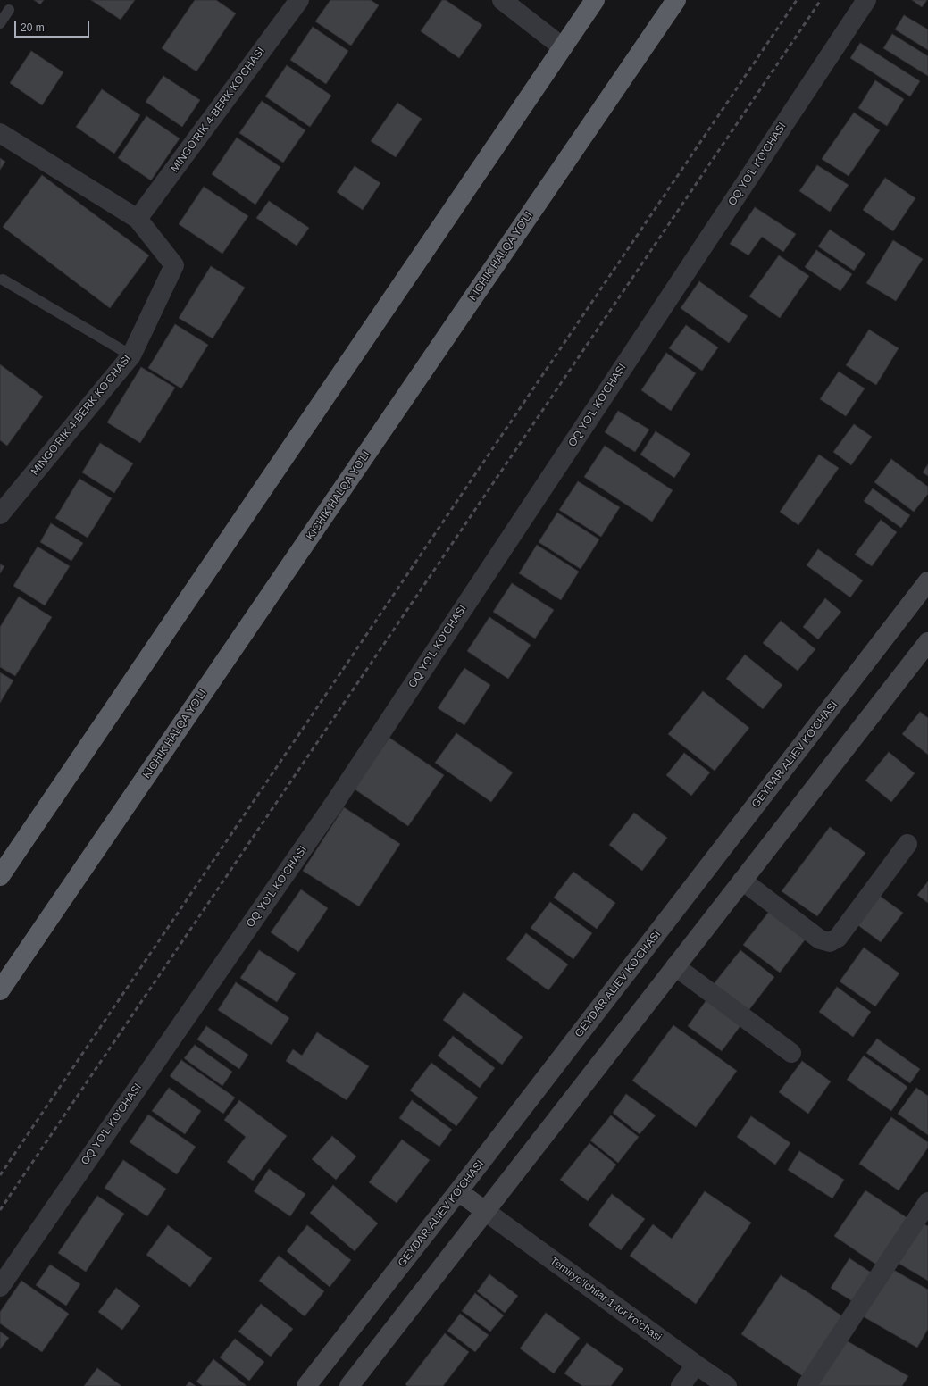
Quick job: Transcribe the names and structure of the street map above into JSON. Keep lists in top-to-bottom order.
{
  "streets": {
    "highway": ["KICHIK HALQA YO'LI"],
    "main road": ["GEYDAR ALIEV KO'CHASI"],
    "street": ["MINGO'RIK 4-BERK KO'CHASI", "OQ YO'L KO'CHASI", "Temiryo‘lchilar 1-tor koʻchasi"]
  },
  "scale_bar": "20 m"
}
